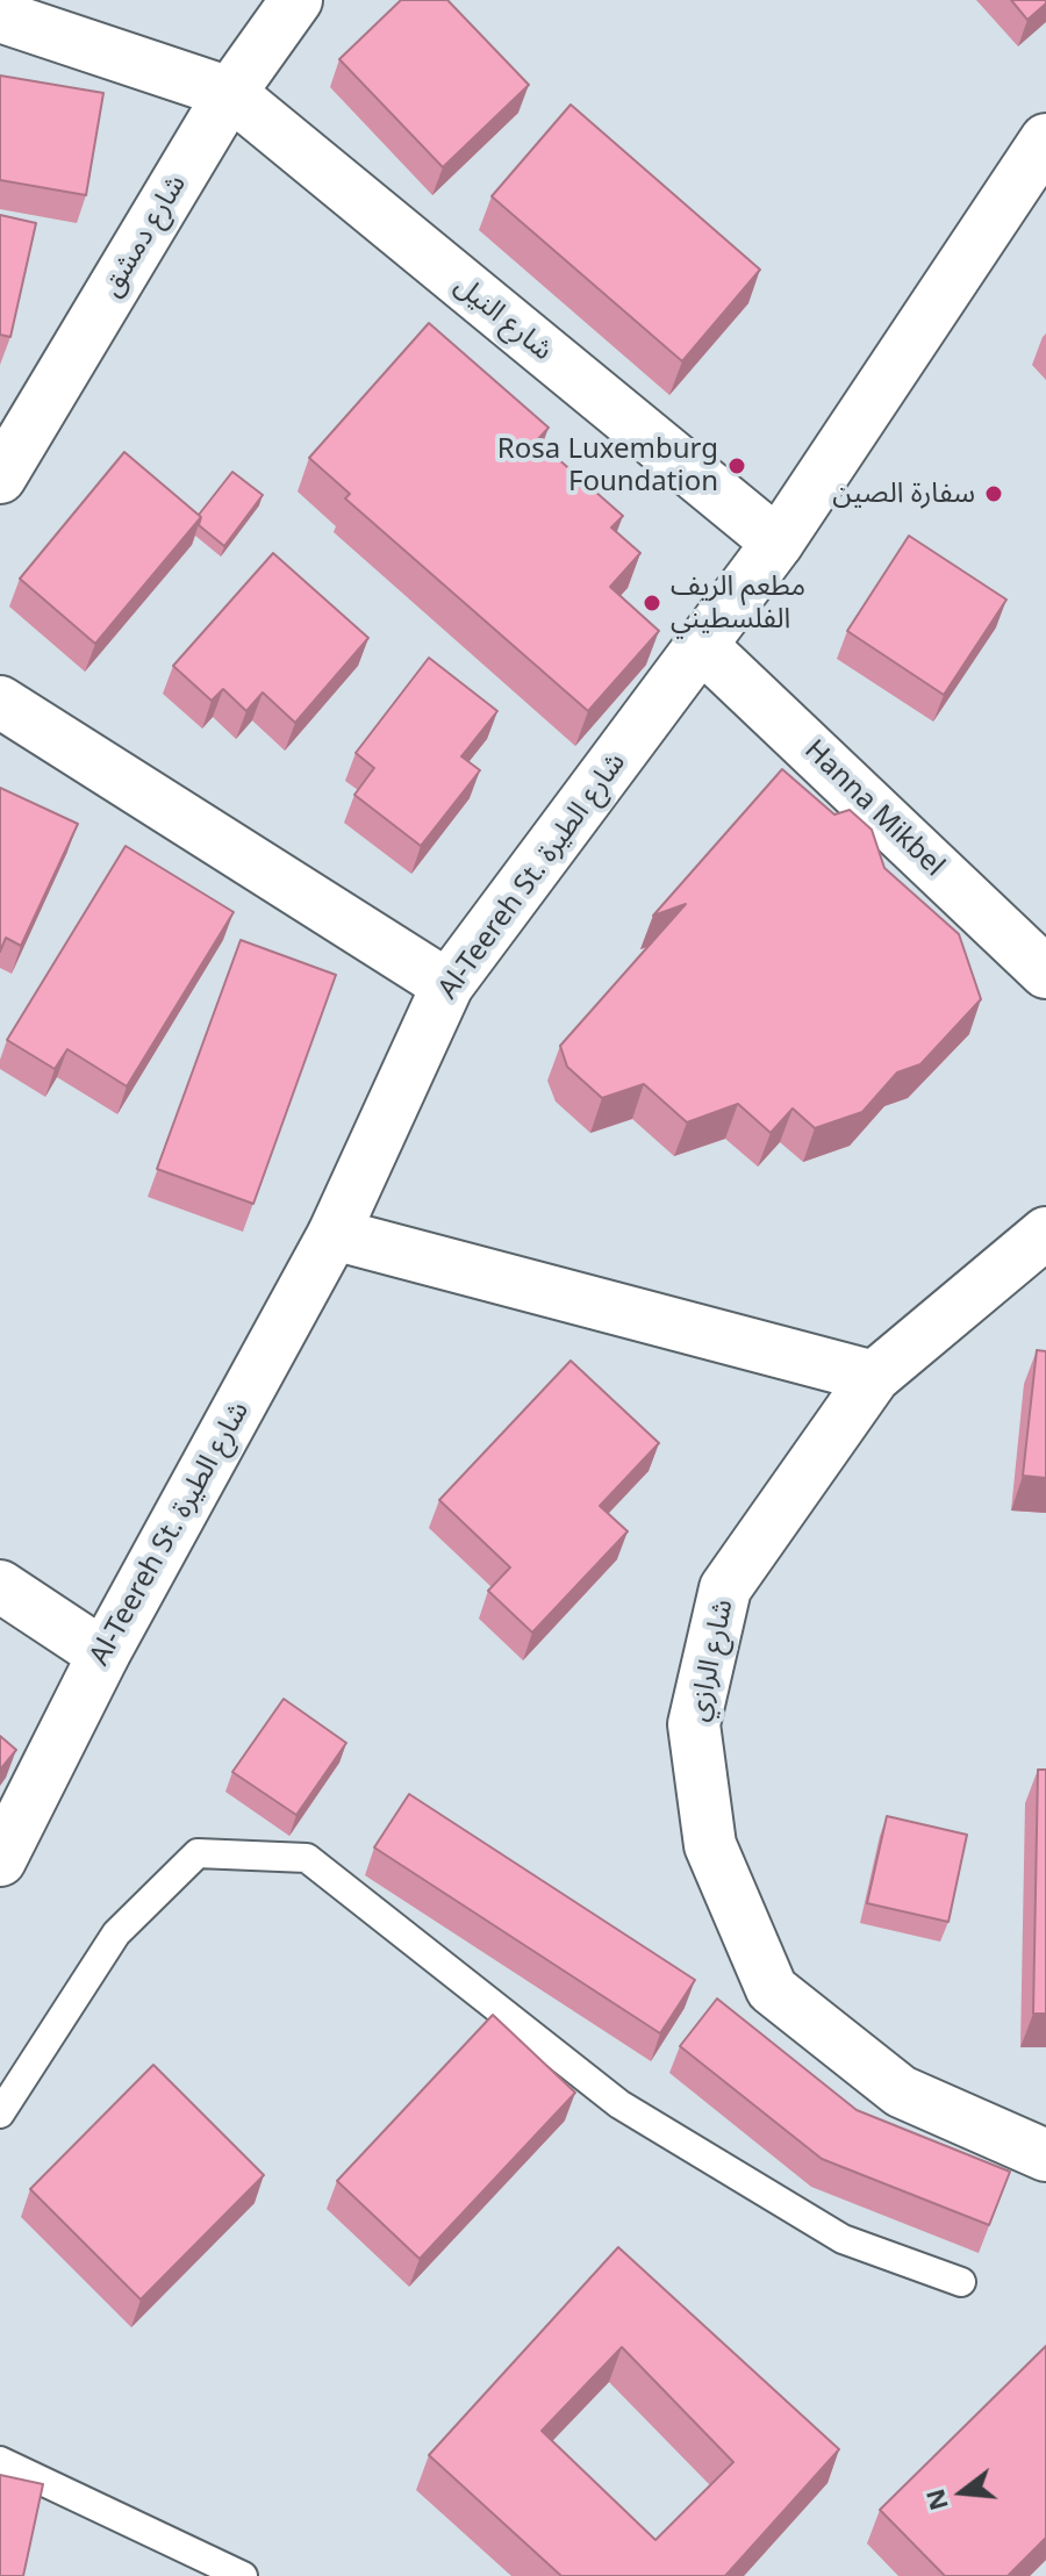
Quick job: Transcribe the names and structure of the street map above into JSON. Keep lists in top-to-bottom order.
{
  "streets": {
    "street": [
      "شارع دمشق",
      "شارع النيل",
      "Hanna Mikbel",
      "Al-Teereh St. شارع الطيرة",
      "شارع الرازي"
    ]
  },
  "crossings": [
    ["شارع دمشق", "شارع النيل"],
    ["شارع النيل", "Al-Teereh St. شارع الطيرة"],
    ["Hanna Mikbel", "Al-Teereh St. شارع الطيرة"]
  ],
  "places": ["Rosa Luxemburg Foundation", "سفارة الصين", "مطعم الريف الفلسطيني"],
  "north": "left"
}
